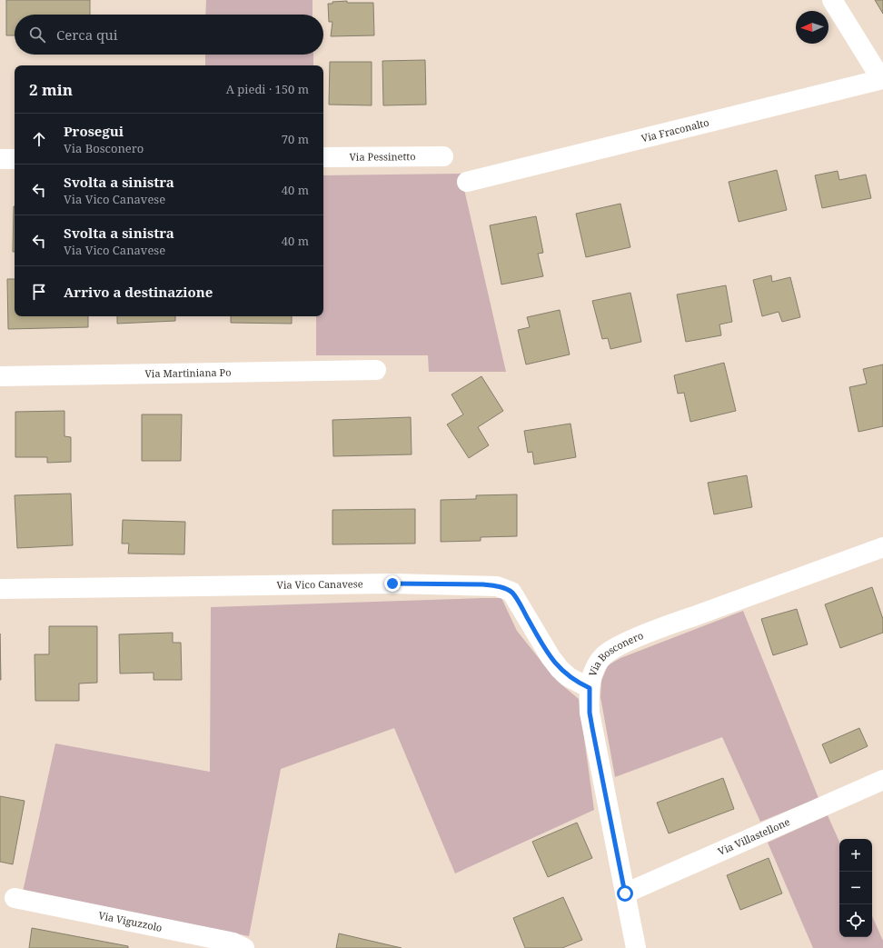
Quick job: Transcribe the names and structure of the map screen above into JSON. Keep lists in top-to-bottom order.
{
  "streets": {
    "street": [
      "Via Fraconalto",
      "Via Pessinetto",
      "Via Martiniana Po",
      "Via Vico Canavese",
      "Via Bosconero",
      "Via Villastellone",
      "Via Viguzzolo"
    ]
  },
  "crossings": [
    ["Via Vico Canavese", "Via Bosconero"],
    ["Via Bosconero", "Via Villastellone"]
  ],
  "north": "left",
  "page": {
    "search": "Cerca qui",
    "heading": ["2 min", "A piedi · 150 m"],
    "list": [
      ["Prosegui", "Via Bosconero", "70 m"],
      ["Svolta a sinistra", "Via Vico Canavese", "40 m"],
      ["Svolta a sinistra", "Via Vico Canavese", "40 m"],
      "Arrivo a destinazione"
    ],
    "map_buttons": ["+", "−"]
  }
}
